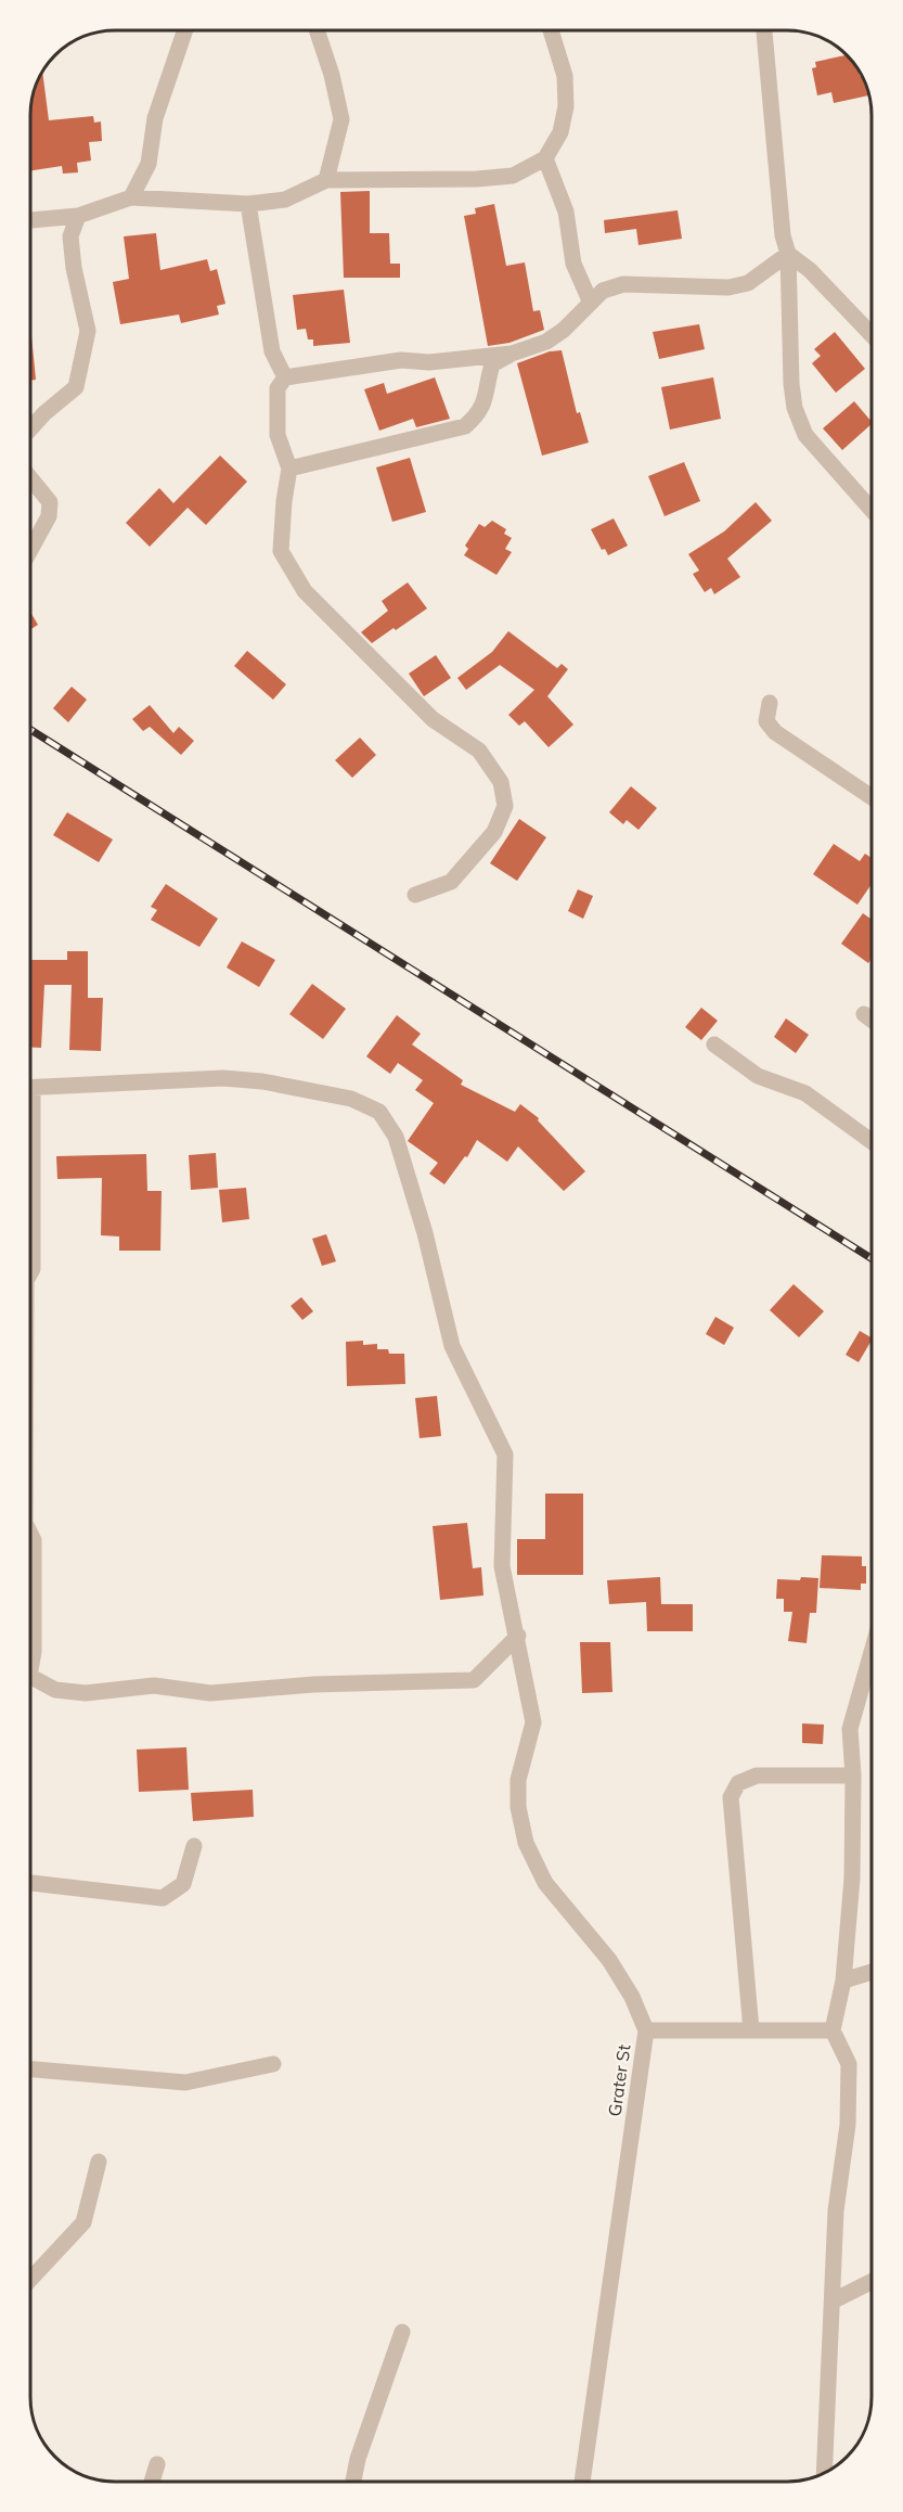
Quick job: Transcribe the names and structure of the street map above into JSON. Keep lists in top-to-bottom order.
{
  "streets": {
    "street": ["Grater St"]
  }
}
